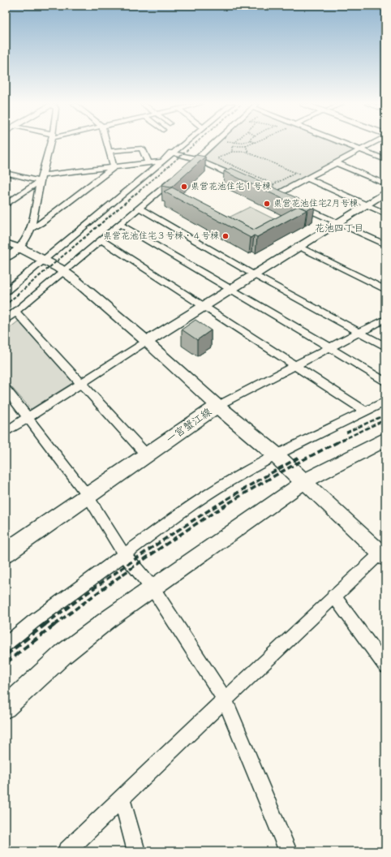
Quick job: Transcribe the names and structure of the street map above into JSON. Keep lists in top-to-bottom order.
{
  "streets": {
    "main road": ["一宮蟹江線"]
  },
  "districts": ["花池四丁目"],
  "places": ["県営花池住宅１号棟", "県営花池住宅2月号棟", "県営花池住宅３号棟・４号棟"]
}
